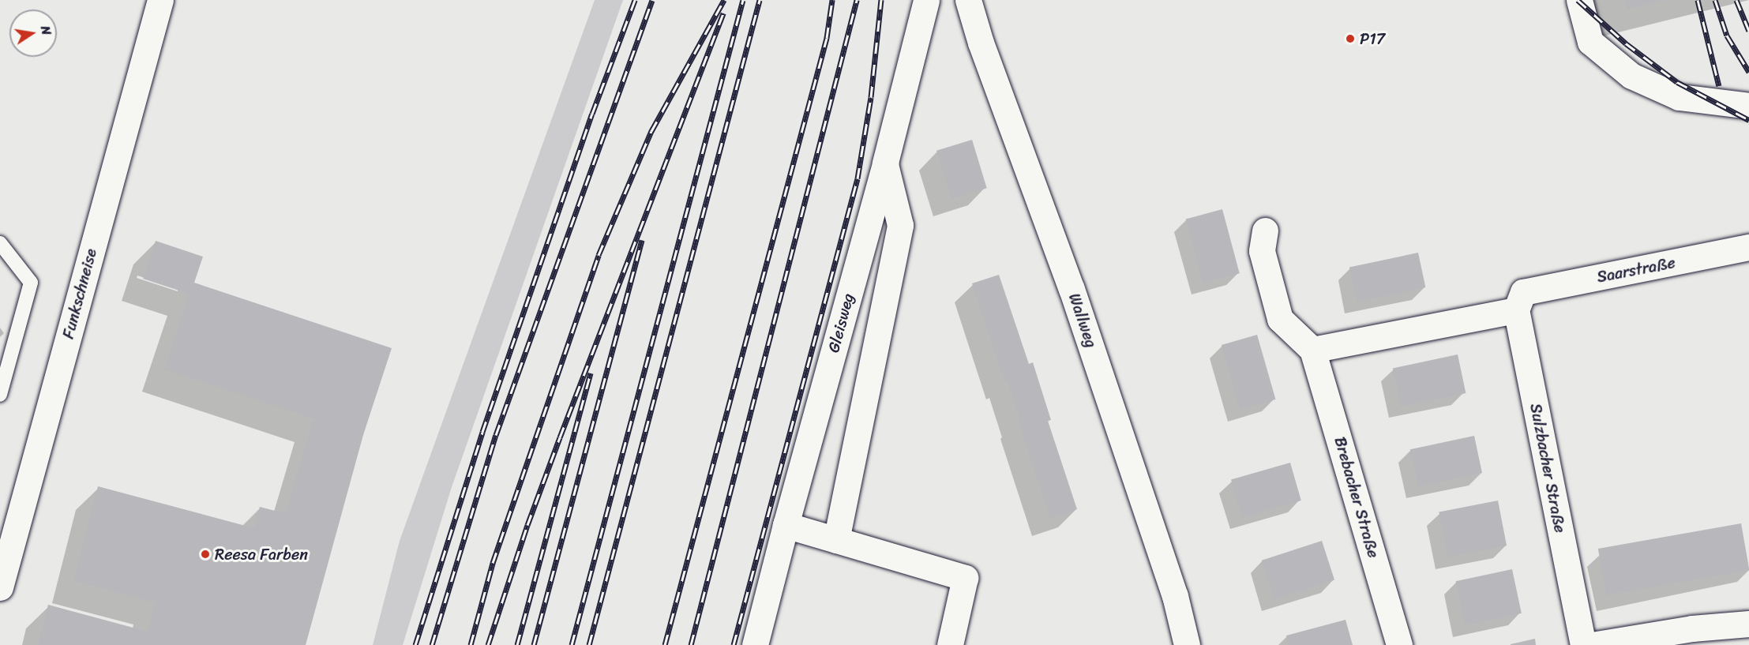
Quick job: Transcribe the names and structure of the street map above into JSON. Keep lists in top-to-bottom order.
{
  "streets": {
    "street": [
      "Saarstraße",
      "Funkschneise",
      "Wallweg",
      "Gleisweg",
      "Sulzbacher Straße",
      "Brebacher Straße"
    ]
  },
  "crossings": [
    ["Saarstraße", "Sulzbacher Straße"]
  ],
  "places": ["P17", "Reesa Farben"],
  "north": "right"
}
